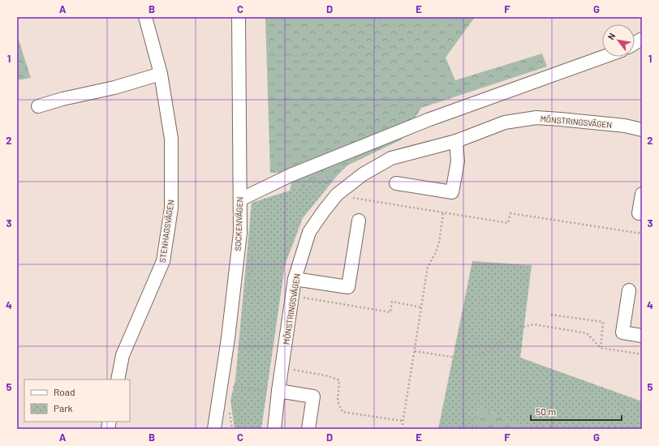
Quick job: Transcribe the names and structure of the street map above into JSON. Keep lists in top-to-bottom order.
{
  "streets": {
    "street": ["MÖNSTRINGSVÄGEN", "SOCKENVÄGEN", "STENHAGSVÄGEN"]
  },
  "legend": ["Road", "Park"],
  "scale_bar": "50 m",
  "north": "top left",
  "grid": {
    "columns": [
      "A",
      "B",
      "C",
      "D",
      "E",
      "F",
      "G"
    ],
    "rows": [
      "1",
      "2",
      "3",
      "4",
      "5"
    ]
  }
}
